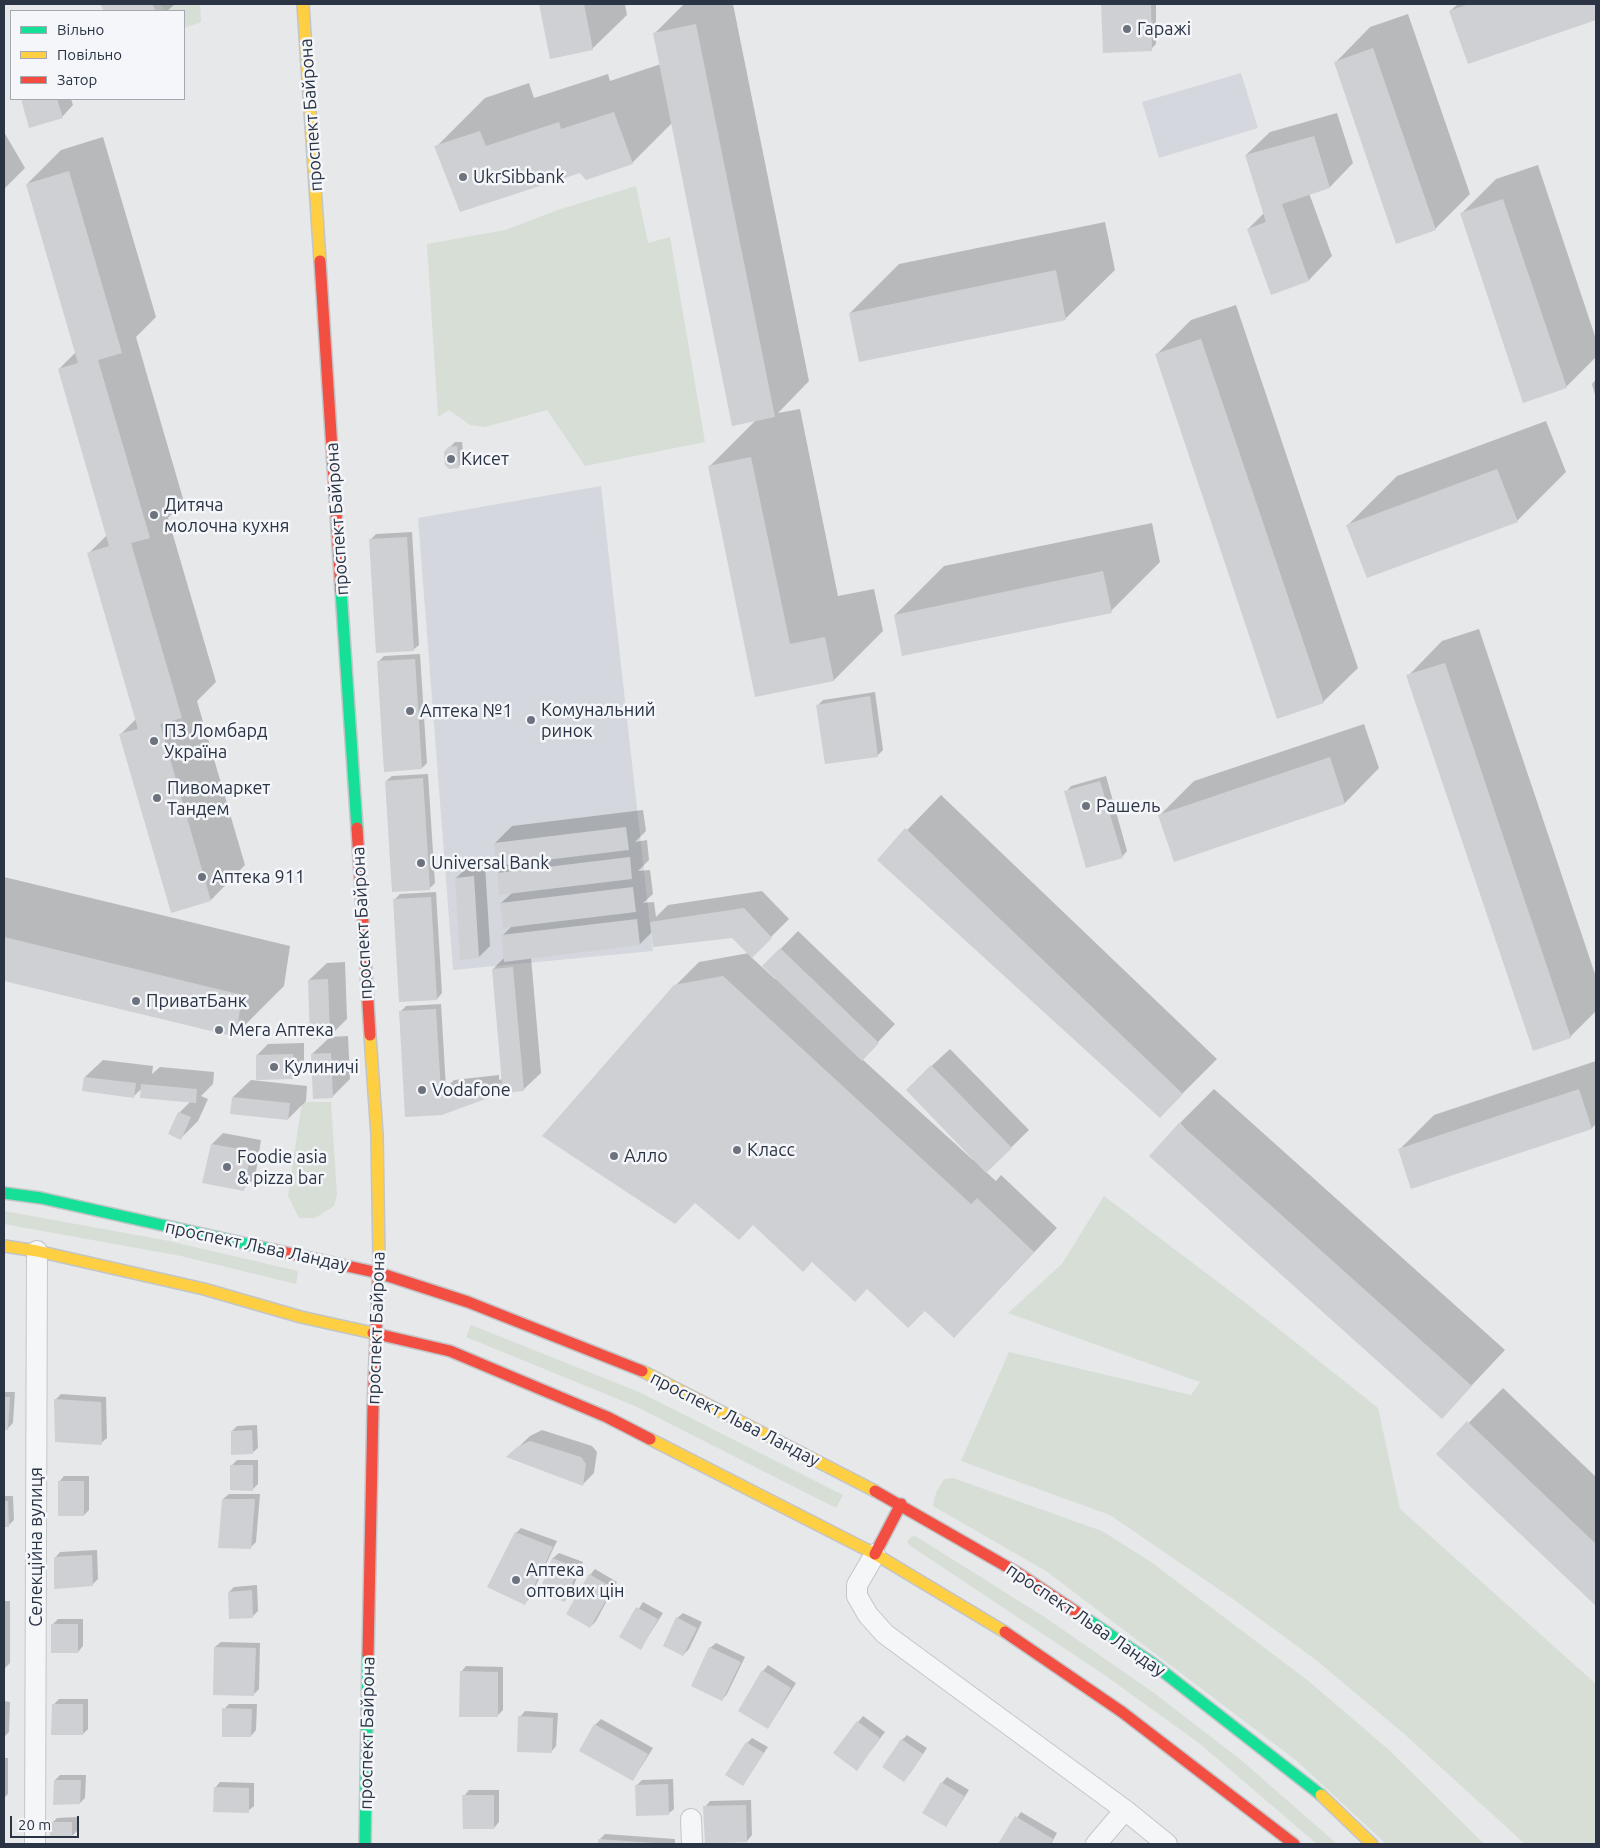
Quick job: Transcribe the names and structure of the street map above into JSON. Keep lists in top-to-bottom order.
{
  "streets": {
    "main road": ["проспект Байрона", "проспект Льва Ландау"],
    "street": ["Селекційна вулиця"]
  },
  "crossings": [
    ["проспект Байрона", "проспект Льва Ландау"]
  ],
  "places": [
    "Гаражі",
    "UkrSibbank",
    "Кисет",
    "Дитяча молочна кухня",
    "Аптека №1",
    "Комунальний ринок",
    "ПЗ Ломбард Україна",
    "Пивомаркет Тандем",
    "Рашель",
    "Universal Bank",
    "Аптека 911",
    "ПриватБанк",
    "Мега Аптека",
    "Кулиничі",
    "Vodafone",
    "Класс",
    "Алло",
    "Foodie asia & pizza bar",
    "Аптека оптових цін"
  ],
  "legend": ["Вільно", "Повільно", "Затор"],
  "scale_bar": "20 m"
}
